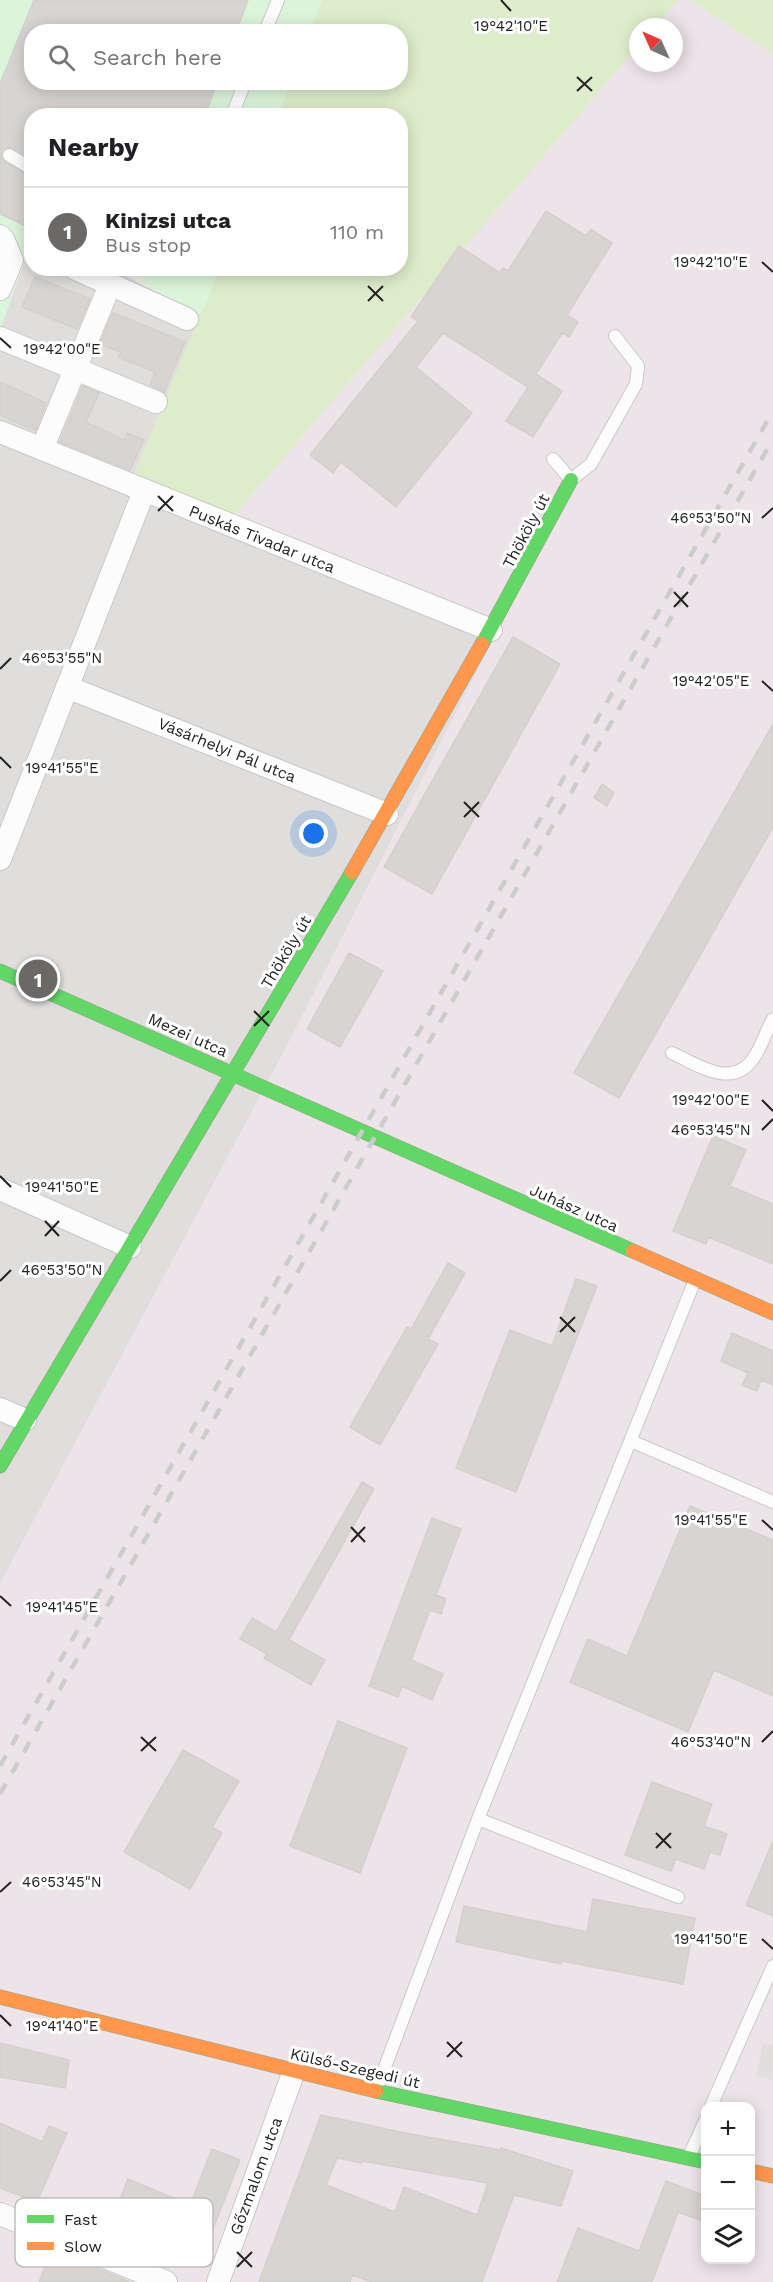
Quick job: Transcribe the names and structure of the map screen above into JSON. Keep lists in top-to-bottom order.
{
  "streets": {
    "street": [
      "Thököly út",
      "Puskás Tivadar utca",
      "Vásárhelyi Pál utca",
      "Mezei utca",
      "Juhász utca",
      "Külső-Szegedi út",
      "Gőzmalom utca"
    ]
  },
  "crossings": [
    ["Thököly út", "Puskás Tivadar utca"],
    ["Thököly út", "Vásárhelyi Pál utca"],
    ["Thököly út", "Mezei utca"],
    ["Mezei utca", "Juhász utca"],
    ["Külső-Szegedi út", "Gőzmalom utca"]
  ],
  "legend": ["Fast", "Slow"],
  "north": "top left",
  "page": {
    "search": "Search here",
    "heading": "Nearby",
    "list": [
      {
        "mark": "1",
        "name": "Kinizsi utca",
        "note": "Bus stop",
        "value": "110 m"
      }
    ],
    "pins": "1",
    "map_buttons": ["+", "−"]
  },
  "coordinates": [
    "19°42'10\"E",
    "19°42'00\"E",
    "46°53'50\"N",
    "46°53'55\"N",
    "19°42'05\"E",
    "19°41'55\"E",
    "46°53'45\"N",
    "19°41'50\"E",
    "19°41'45\"E",
    "46°53'40\"N",
    "19°41'40\"E"
  ]
}
